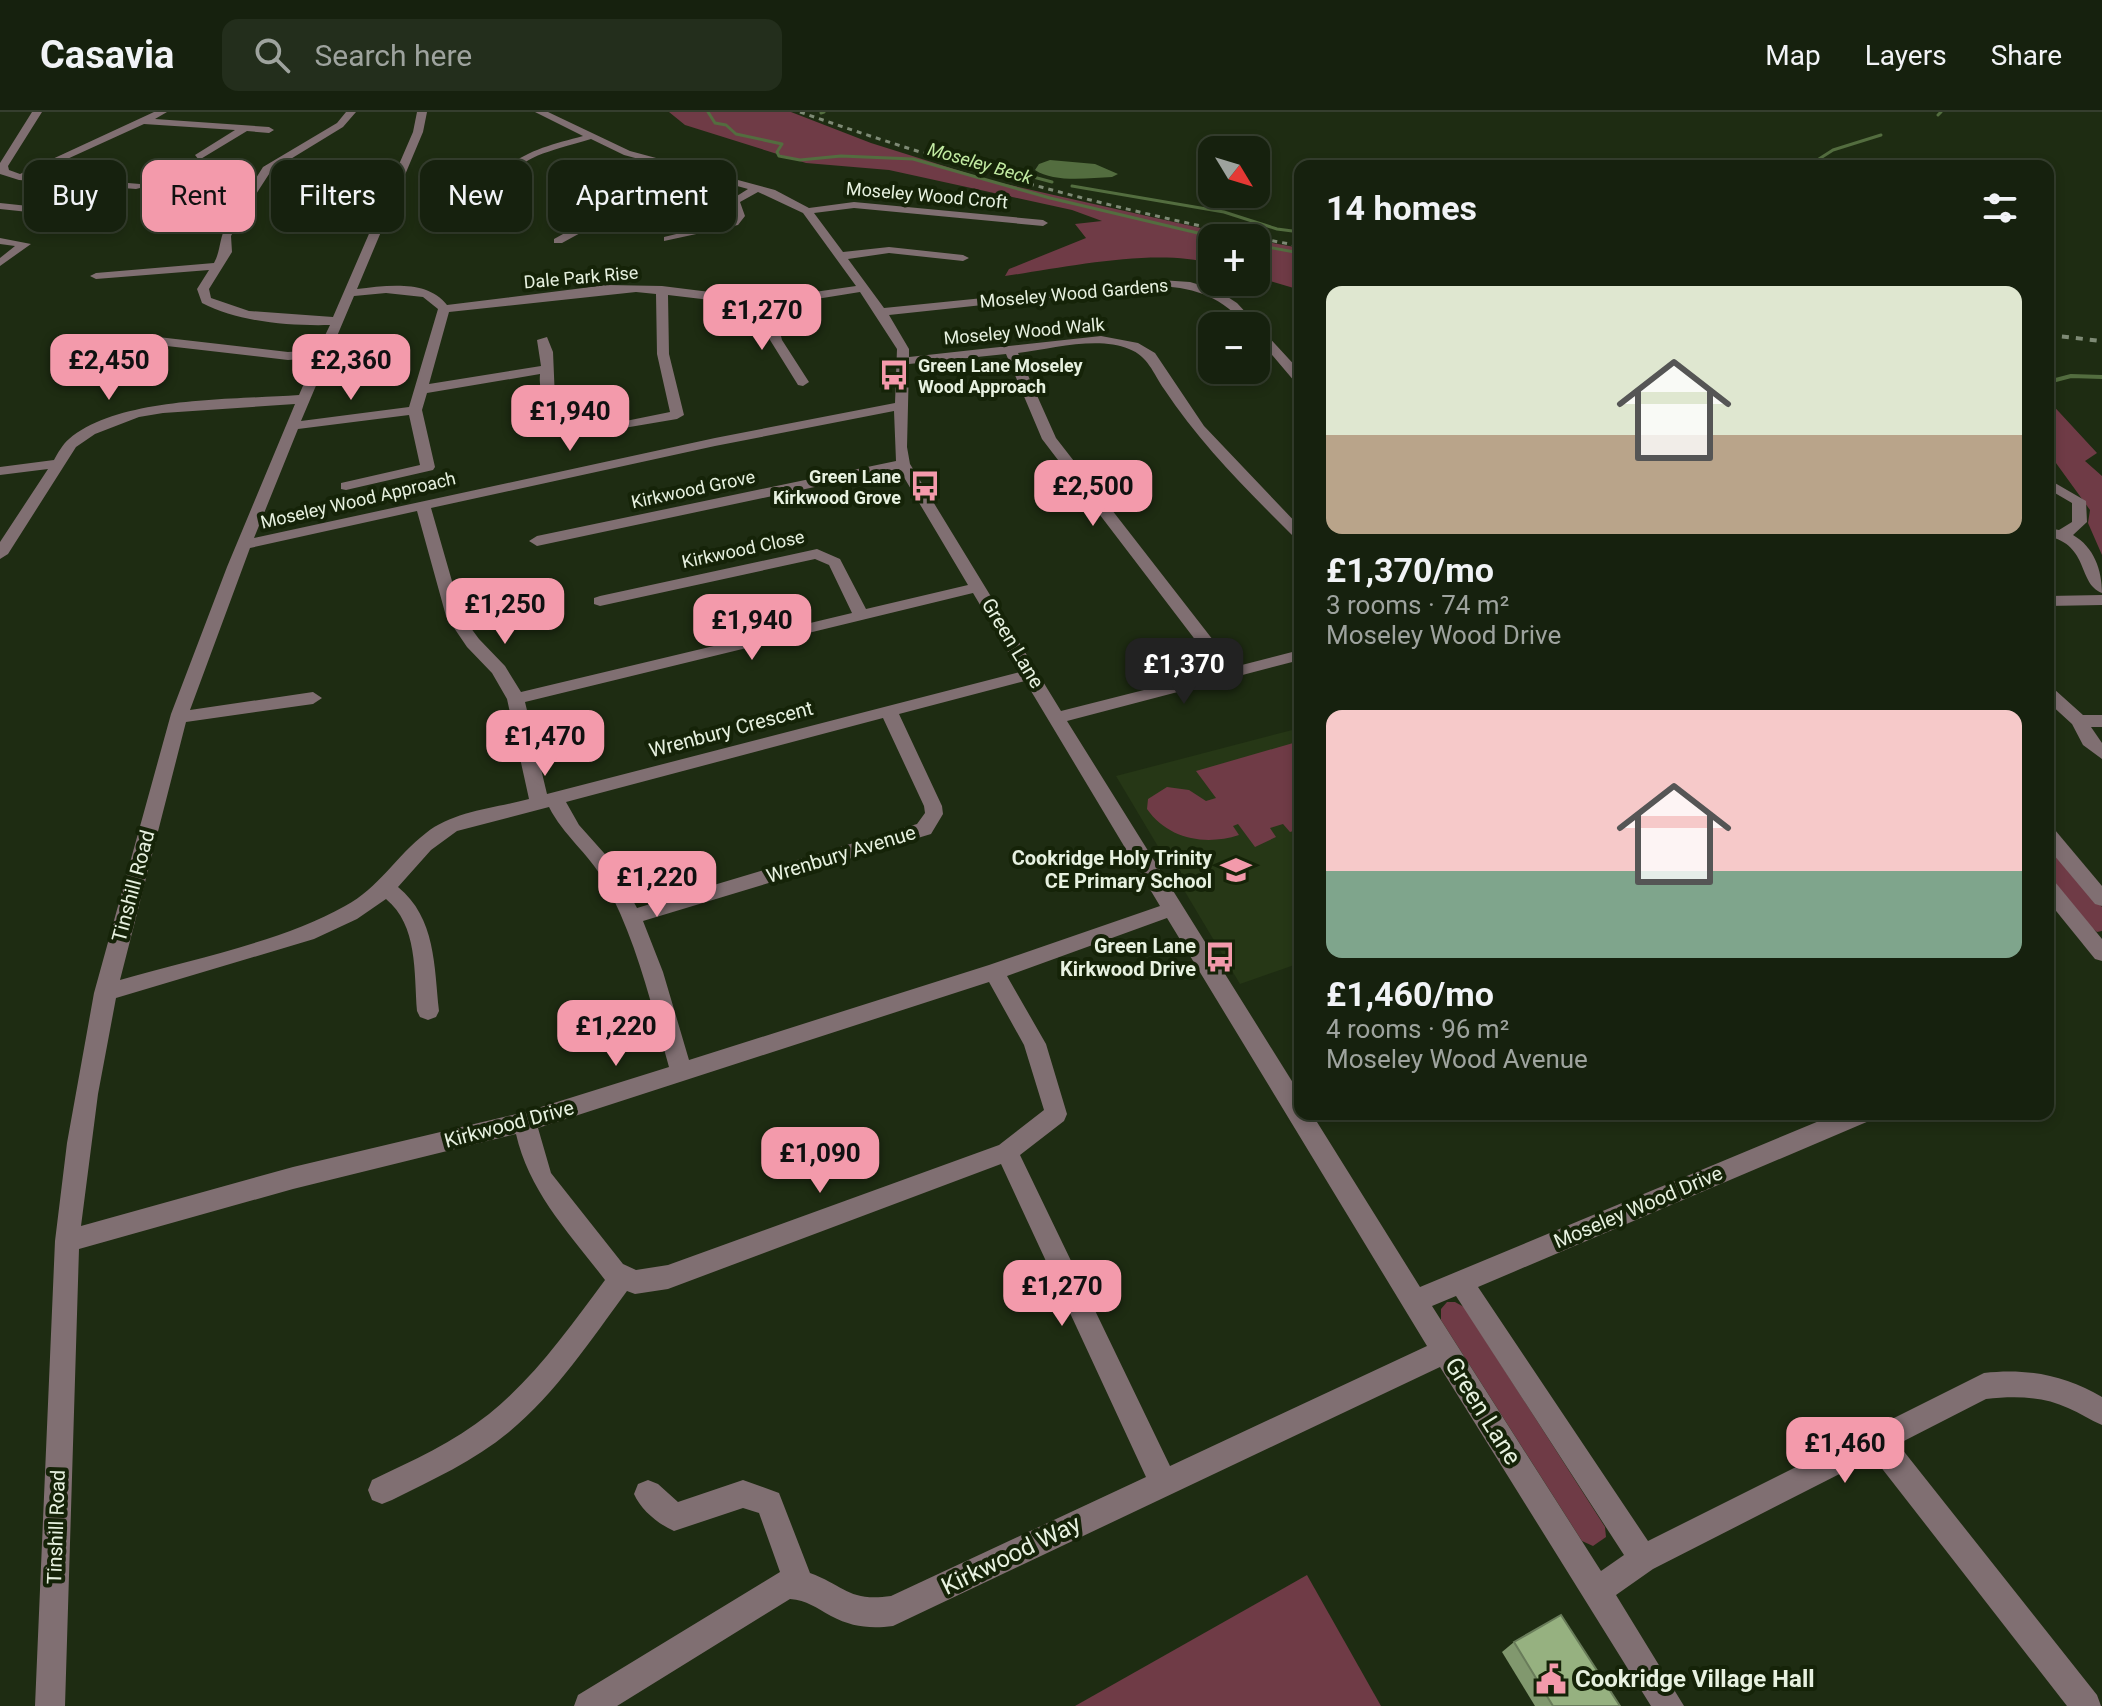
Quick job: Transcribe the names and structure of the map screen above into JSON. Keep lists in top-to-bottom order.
{
  "streets": {
    "street": [
      "Moseley Wood Croft",
      "Dale Park Rise",
      "Moseley Wood Gardens",
      "Moseley Wood Walk",
      "Kirkwood Grove",
      "Moseley Wood Approach",
      "Kirkwood Close",
      "Green Lane",
      "Wrenbury Crescent",
      "Wrenbury Avenue",
      "Tinshill Road",
      "Kirkwood Drive",
      "Moseley Wood Drive",
      "Kirkwood Way"
    ]
  },
  "crossings": [
    ["Moseley Wood Croft", "Green Lane"],
    ["Dale Park Rise", "Green Lane"],
    ["Moseley Wood Gardens", "Green Lane"],
    ["Moseley Wood Walk", "Green Lane"],
    ["Kirkwood Grove", "Green Lane"],
    ["Moseley Wood Approach", "Green Lane"],
    ["Moseley Wood Approach", "Tinshill Road"],
    ["Green Lane", "Wrenbury Crescent"],
    ["Green Lane", "Kirkwood Drive"],
    ["Green Lane", "Moseley Wood Drive"],
    ["Green Lane", "Kirkwood Way"],
    ["Wrenbury Crescent", "Wrenbury Avenue"],
    ["Wrenbury Crescent", "Tinshill Road"],
    ["Tinshill Road", "Kirkwood Drive"]
  ],
  "water": ["Moseley Beck"],
  "places": {
    "bus stop": ["Green Lane Moseley Wood Approach", "Green Lane Kirkwood Grove", "Green Lane Kirkwood Drive"],
    "school or university": ["Cookridge Holy Trinity CE Primary School"],
    "public building": ["Cookridge Village Hall"]
  },
  "north": "bottom right",
  "page": {
    "header": "Casavia",
    "search": "Search here",
    "nav": ["Map", "Layers", "Share"],
    "map_buttons": ["+", "−"],
    "chip": [
      "Buy",
      "Rent",
      "Filters",
      "New",
      "Apartment"
    ],
    "heading": "14 homes",
    "list": [
      {
        "name": "£1,370/mo",
        "note": "3 rooms · 74 m² · Moseley Wood Drive"
      },
      {
        "name": "£1,460/mo",
        "note": "4 rooms · 96 m² · Moseley Wood Avenue"
      }
    ],
    "price": [
      "£1,270",
      "£2,450",
      "£2,360",
      "£1,940",
      "£2,500",
      "£1,250",
      "£1,940",
      "£1,370",
      "£1,470",
      "£1,220",
      "£1,220",
      "£1,090",
      "£1,270",
      "£1,460"
    ]
  }
}
